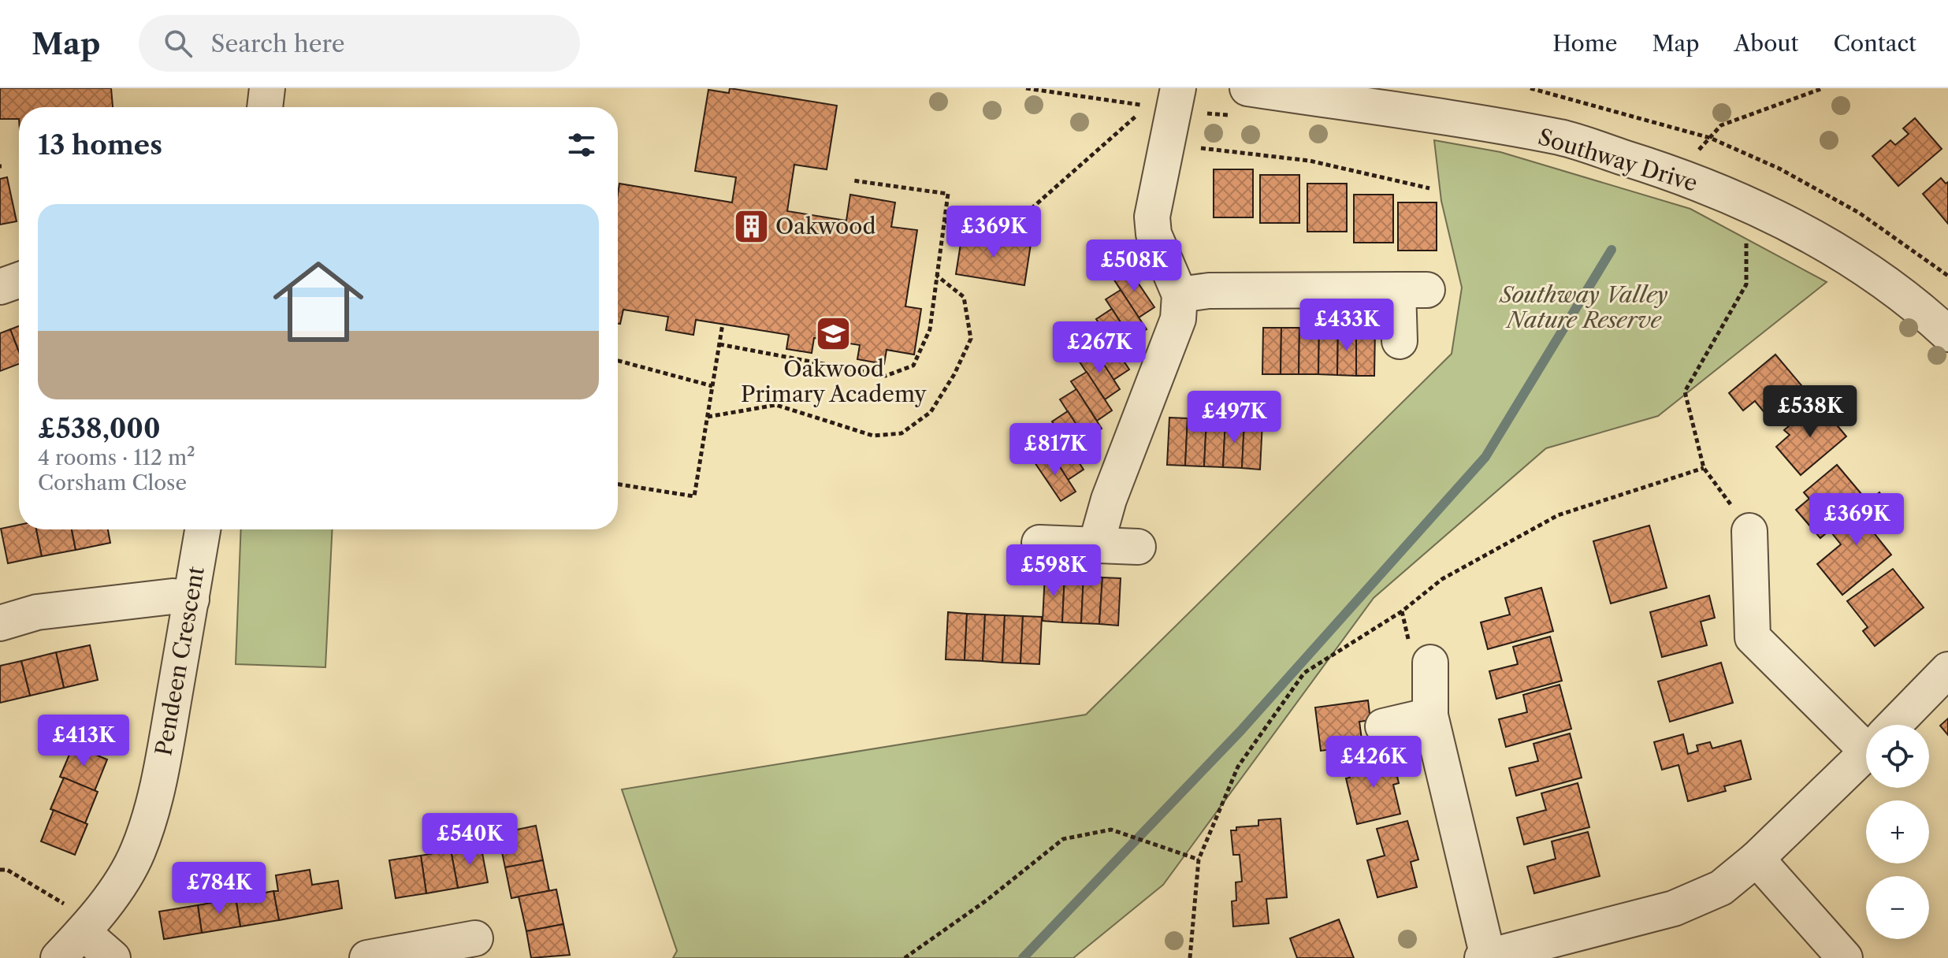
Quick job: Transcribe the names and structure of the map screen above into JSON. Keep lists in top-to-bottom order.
{
  "streets": {
    "street": ["Southway Drive", "Pendeen Crescent"]
  },
  "parks": ["Southway Valley Nature Reserve"],
  "places": {
    "building": ["Oakwood"],
    "school or university": ["Oakwood Primary Academy"]
  },
  "page": {
    "header": "Map",
    "search": "Search here",
    "nav": [
      "Home",
      "Map",
      "About",
      "Contact"
    ],
    "heading": "13 homes",
    "list": [
      {
        "name": "£538,000",
        "note": "4 rooms · 112 m² · Corsham Close"
      }
    ],
    "price": [
      "£369K",
      "£508K",
      "£433K",
      "£267K",
      "£538K",
      "£497K",
      "£817K",
      "£369K",
      "£598K",
      "£413K",
      "£426K",
      "£540K",
      "£784K"
    ],
    "map_buttons": ["+", "−"]
  }
}
